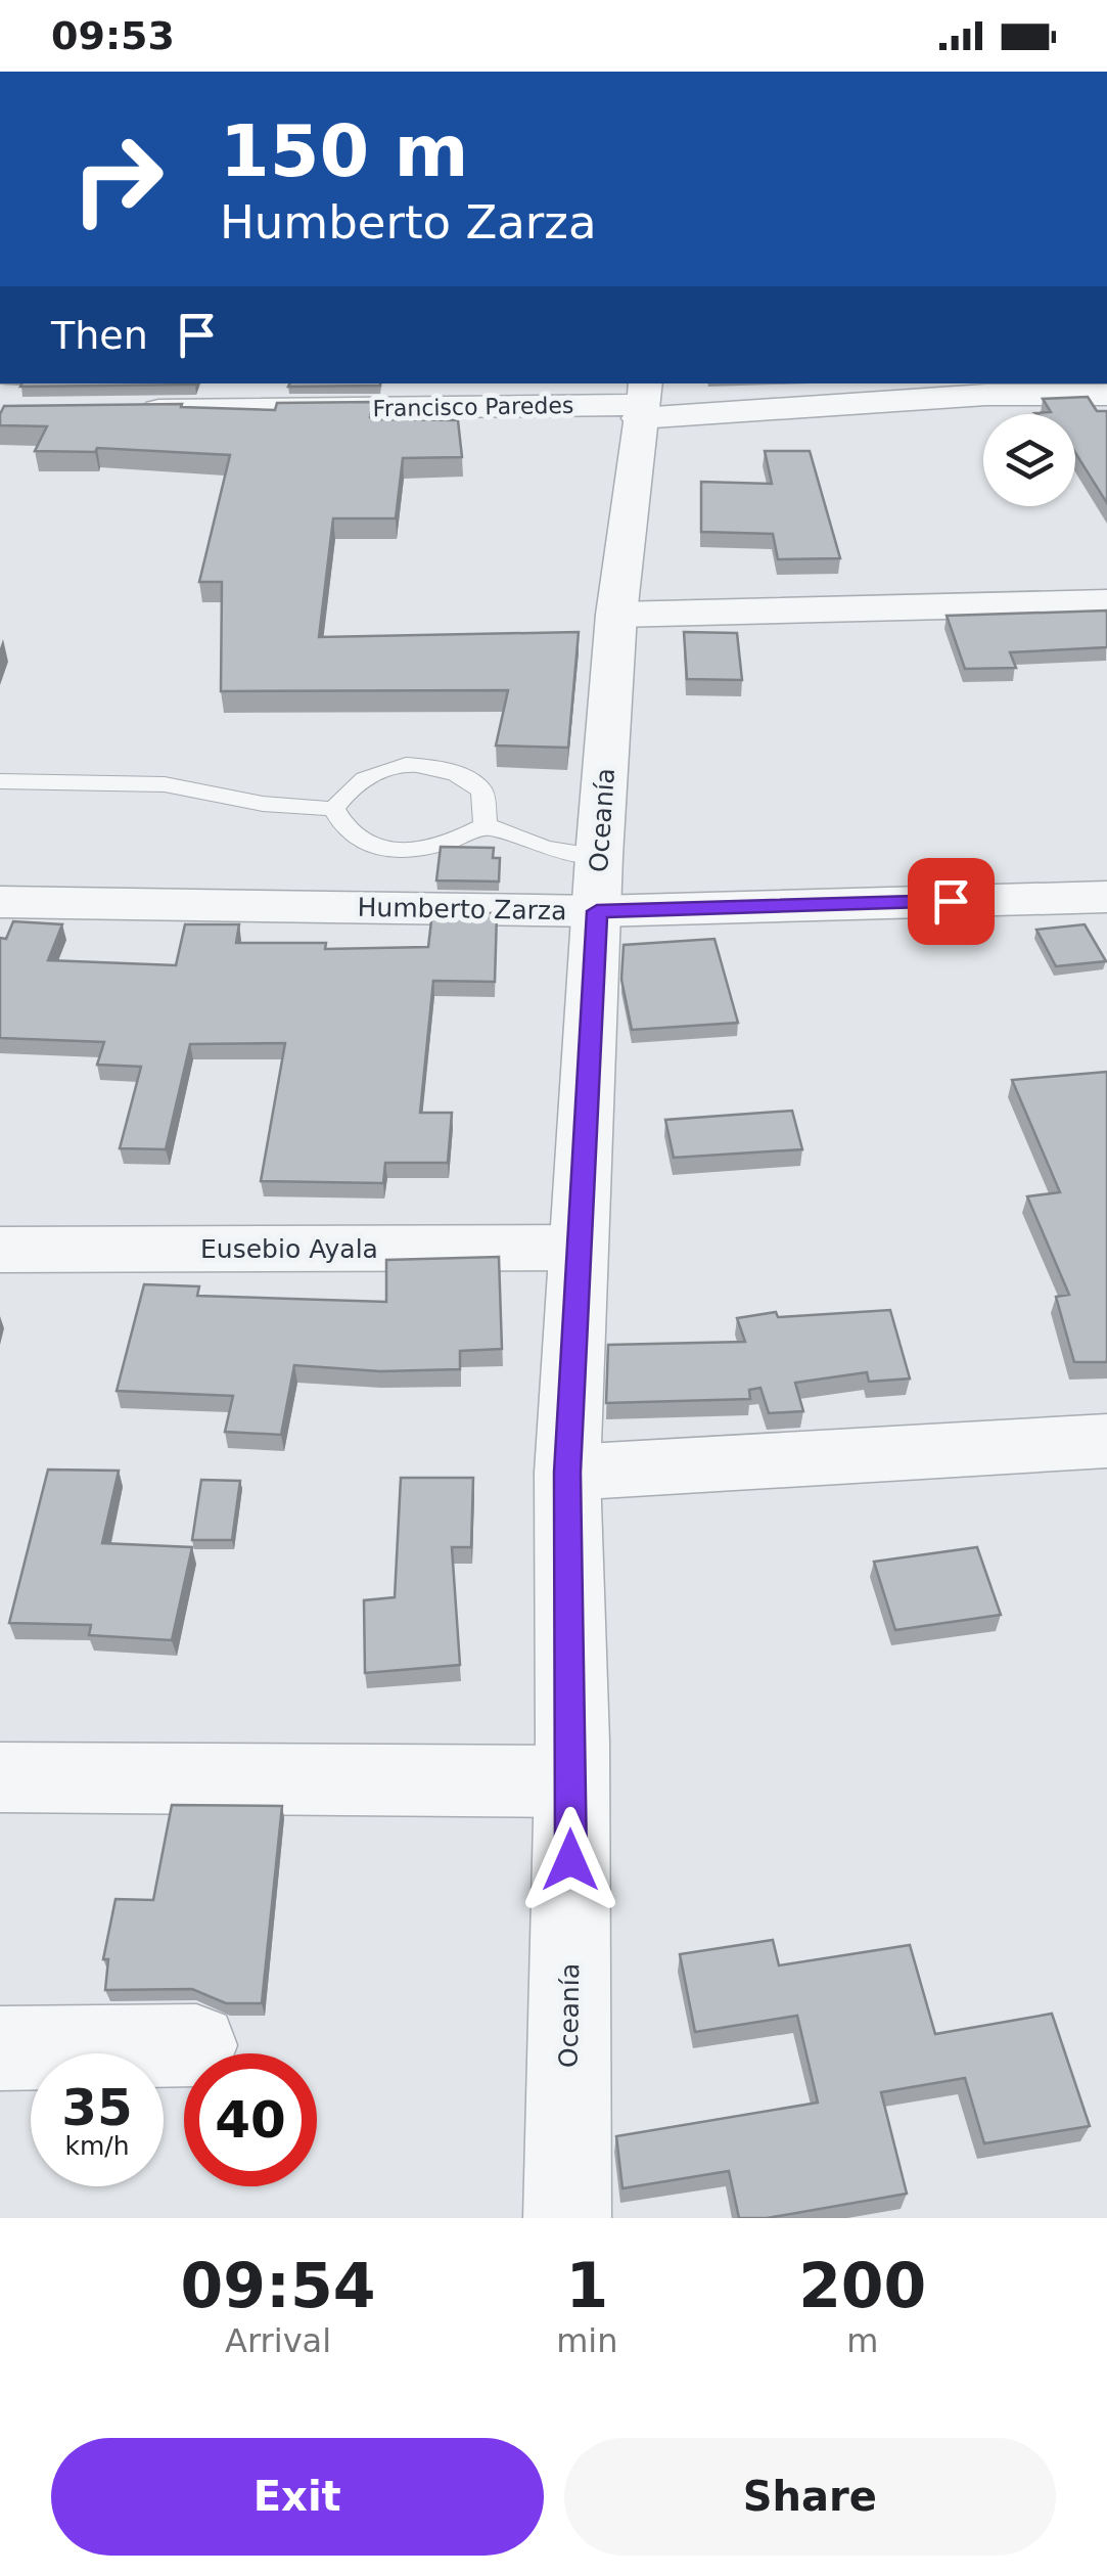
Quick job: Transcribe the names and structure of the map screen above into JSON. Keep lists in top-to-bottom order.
{
  "streets": {
    "street": [
      "Francisco Paredes",
      "Oceanía",
      "Humberto Zarza",
      "Eusebio Ayala"
    ]
  },
  "crossings": [
    ["Francisco Paredes", "Oceanía"],
    ["Oceanía", "Humberto Zarza"],
    ["Oceanía", "Eusebio Ayala"]
  ],
  "page": {
    "status": "09:53",
    "turn": ["150 m", "Humberto Zarza"],
    "then": "Then",
    "speed": "35 km/h",
    "limit": "40",
    "eta": [
      "09:54",
      "Arrival",
      "1",
      "min",
      "200",
      "m"
    ],
    "buttons": ["Exit", "Share"]
  }
}
